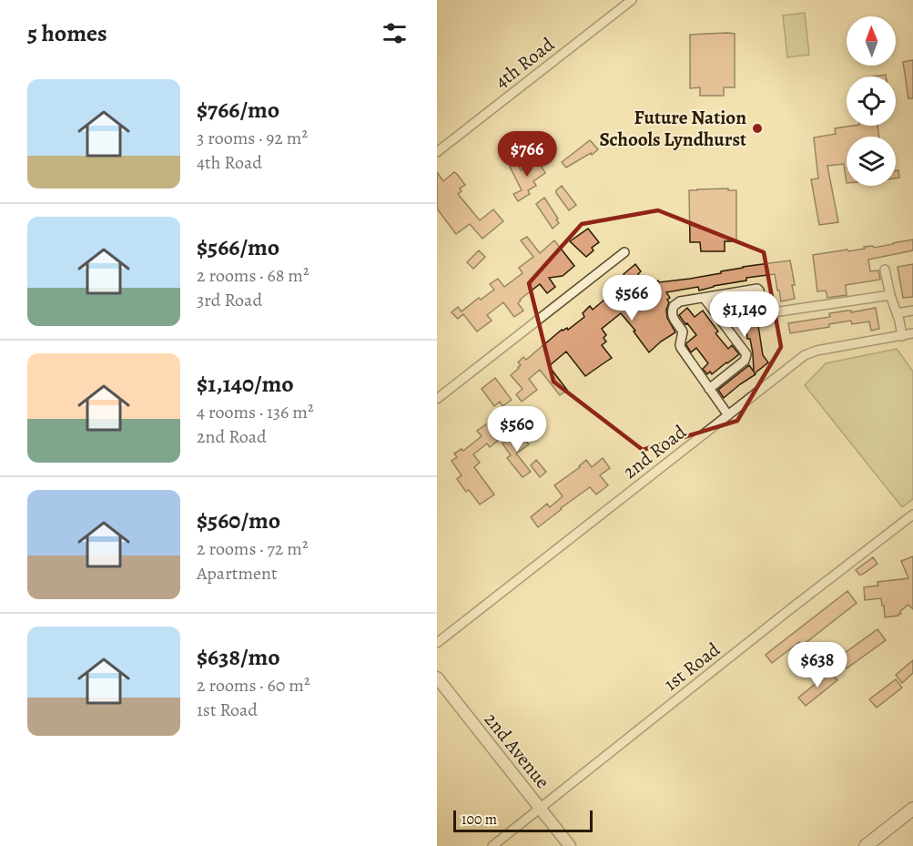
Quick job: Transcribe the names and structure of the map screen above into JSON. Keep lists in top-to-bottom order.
{
  "streets": {
    "street": [
      "4th Road",
      "2nd Road",
      "1st Road",
      "2nd Avenue"
    ]
  },
  "crossings": [
    ["1st Road", "2nd Avenue"]
  ],
  "places": ["Future Nation Schools Lyndhurst"],
  "scale_bar": "100 m",
  "north": "top",
  "page": {
    "heading": "5 homes",
    "list": [
      {
        "name": "$766/mo",
        "note": "3 rooms · 92 m² · 4th Road"
      },
      {
        "name": "$566/mo",
        "note": "2 rooms · 68 m² · 3rd Road"
      },
      {
        "name": "$1,140/mo",
        "note": "4 rooms · 136 m² · 2nd Road"
      },
      {
        "name": "$560/mo",
        "note": "2 rooms · 72 m² · Apartment"
      },
      {
        "name": "$638/mo",
        "note": "2 rooms · 60 m² · 1st Road"
      }
    ],
    "price": [
      "$766",
      "$566",
      "$1,140",
      "$560",
      "$638"
    ],
    "scale": "100 m"
  }
}
